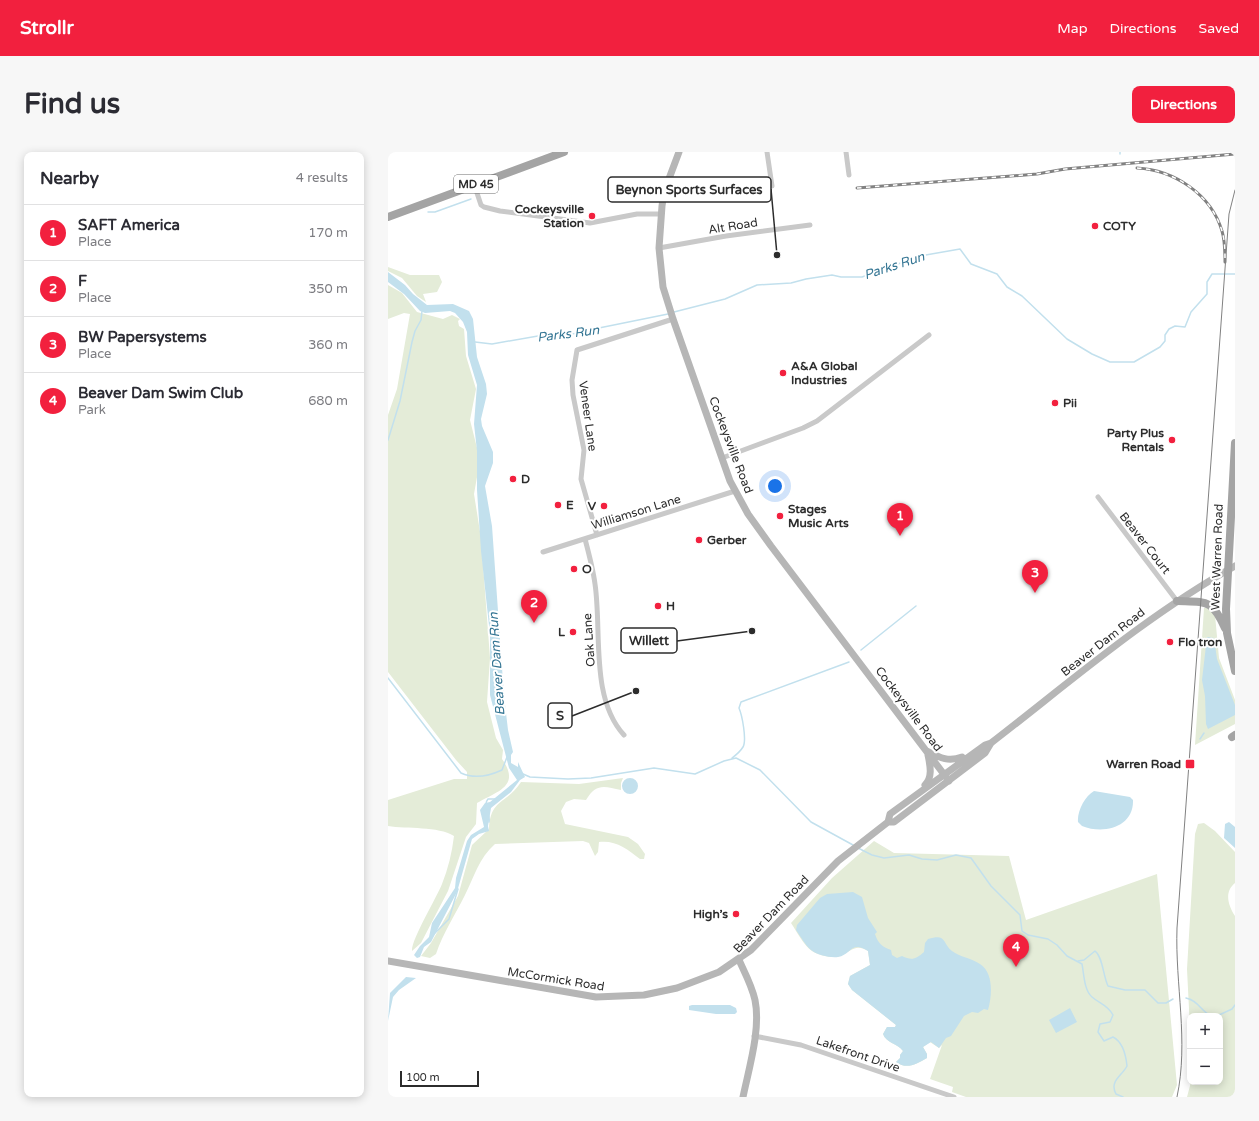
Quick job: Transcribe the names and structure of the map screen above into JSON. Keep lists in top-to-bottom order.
{
  "streets": {
    "main road": [
      "MD 45",
      "Cockeysville Road",
      "West Warren Road",
      "Beaver Dam Road",
      "McCormick Road"
    ],
    "street": [
      "Alt Road",
      "Veneer Lane",
      "Williamson Lane",
      "Beaver Court",
      "Oak Lane",
      "Lakefront Drive"
    ]
  },
  "crossings": [
    ["Alt Road", "Cockeysville Road"],
    ["Veneer Lane", "Cockeysville Road"],
    ["Veneer Lane", "Williamson Lane"],
    ["Cockeysville Road", "Williamson Lane"],
    ["Cockeysville Road", "Beaver Dam Road"],
    ["Williamson Lane", "Oak Lane"],
    ["Beaver Court", "Beaver Dam Road"],
    ["West Warren Road", "Beaver Dam Road"],
    ["Beaver Dam Road", "McCormick Road"],
    ["Beaver Dam Road", "Lakefront Drive"]
  ],
  "water": ["Parks Run", "Beaver Dam Run"],
  "places": {
    "other": [
      "Cockeysville Station",
      "COTY",
      "Beynon Sports Surfaces",
      "A&A Global Industries",
      "Pii",
      "Party Plus Rentals",
      "D",
      "E",
      "V",
      "Stages Music Arts",
      "Gerber",
      "O",
      "H",
      "Willett",
      "L",
      "Flo tron",
      "S",
      "High’s"
    ],
    "transit": ["Warren Road"]
  },
  "scale_bar": "100 m",
  "page": {
    "header": "Strollr",
    "nav": ["Map", "Directions", "Saved"],
    "buttons": "Directions",
    "title": "Find us",
    "heading": ["Nearby", "4 results"],
    "list": [
      {
        "mark": "1",
        "name": "SAFT America",
        "note": "Place",
        "value": "170 m"
      },
      {
        "mark": "2",
        "name": "F",
        "note": "Place",
        "value": "350 m"
      },
      {
        "mark": "3",
        "name": "BW Papersystems",
        "note": "Place",
        "value": "360 m"
      },
      {
        "mark": "4",
        "name": "Beaver Dam Swim Club",
        "note": "Park",
        "value": "680 m"
      }
    ],
    "pins": [
      "1",
      "3",
      "2",
      "4"
    ],
    "map_buttons": ["+", "−"],
    "scale": "100 m"
  }
}
